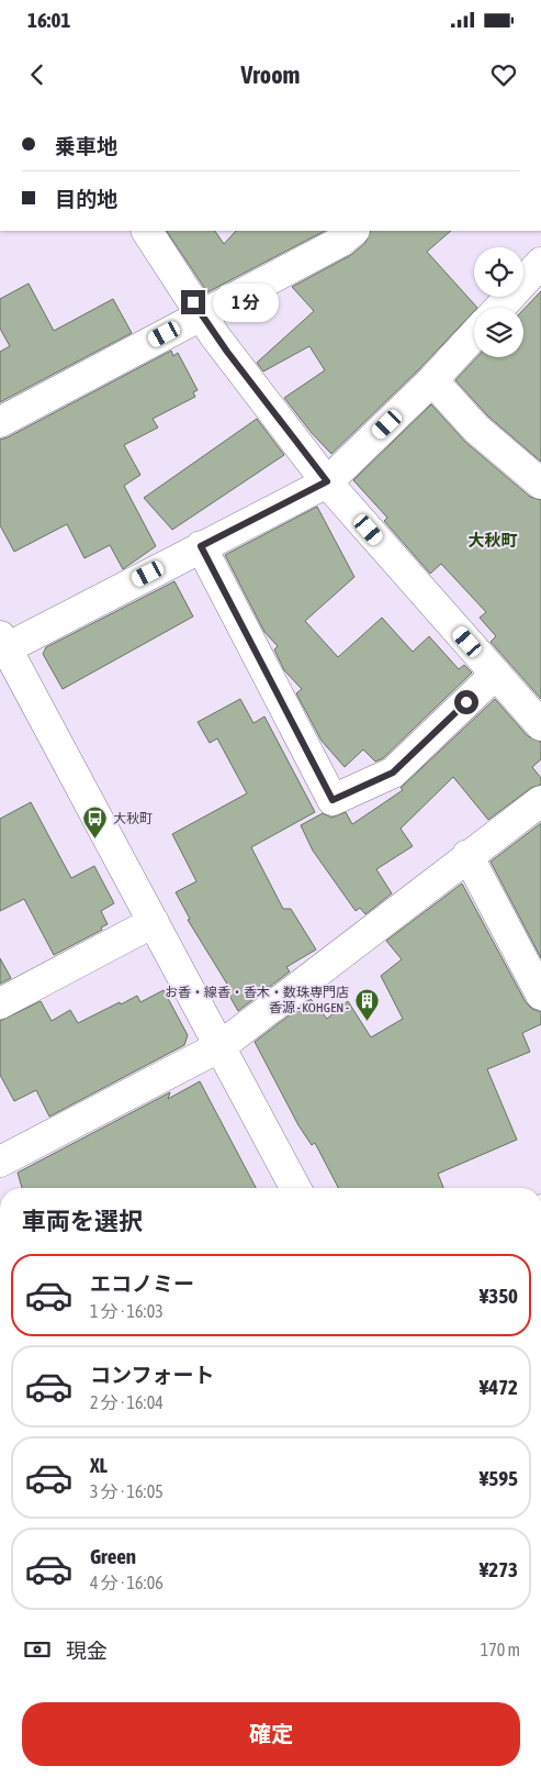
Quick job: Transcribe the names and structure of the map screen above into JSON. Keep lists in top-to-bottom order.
{
  "districts": ["大秋町"],
  "places": {
    "bus stop": ["大秋町"],
    "building": ["お香・線香・香木・数珠専門店 香源 - KOHGEN -"]
  },
  "page": {
    "status": "16:01",
    "header": "Vroom",
    "banner": ["乗車地", "目的地"],
    "bubble": "1 分",
    "heading": "車両を選択",
    "list": [
      {
        "name": "エコノミー",
        "note": "1 分 · 16:03",
        "value": "¥350"
      },
      {
        "name": "コンフォート",
        "note": "2 分 · 16:04",
        "value": "¥472"
      },
      {
        "name": "XL",
        "note": "3 分 · 16:05",
        "value": "¥595"
      },
      {
        "name": "Green",
        "note": "4 分 · 16:06",
        "value": "¥273"
      }
    ],
    "pay": ["現金", "170 m"],
    "buttons": "確定"
  }
}
